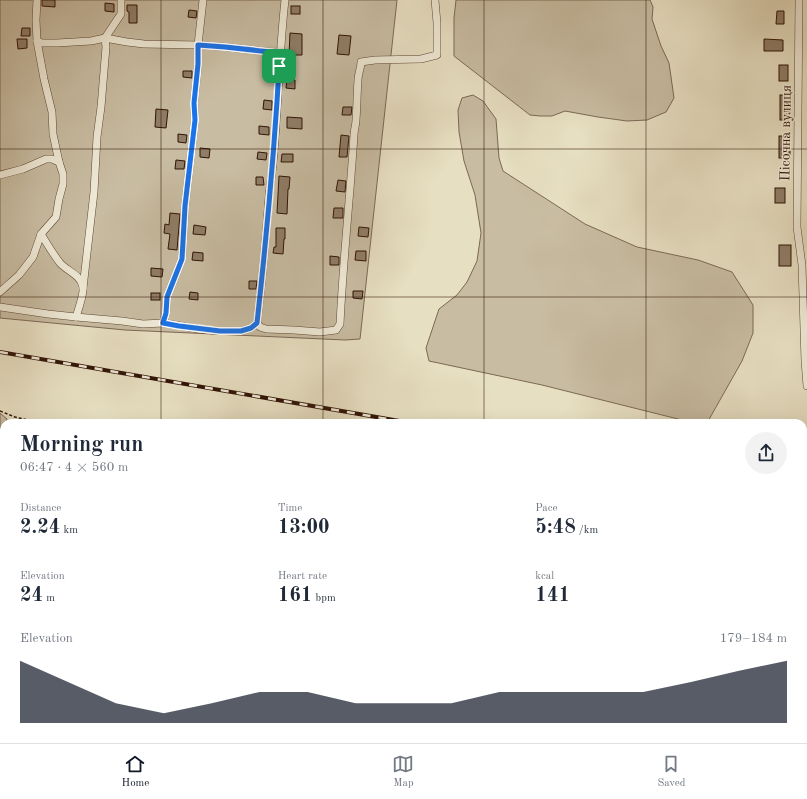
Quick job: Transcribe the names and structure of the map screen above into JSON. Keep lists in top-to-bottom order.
{
  "streets": {
    "street": ["Пісочна вулиця"]
  },
  "page": {
    "heading": ["Morning run", "06:47 · 4 × 560 m"],
    "stats": [
      ["Distance", "2.24 km"],
      ["Time", "13:00"],
      ["Pace", "5:48 /km"],
      ["Elevation", "24 m"],
      ["Heart rate", "161 bpm"],
      ["kcal", "141"]
    ],
    "chart": ["Elevation", "179–184 m"],
    "tabs": ["Home", "Map", "Saved"]
  }
}
